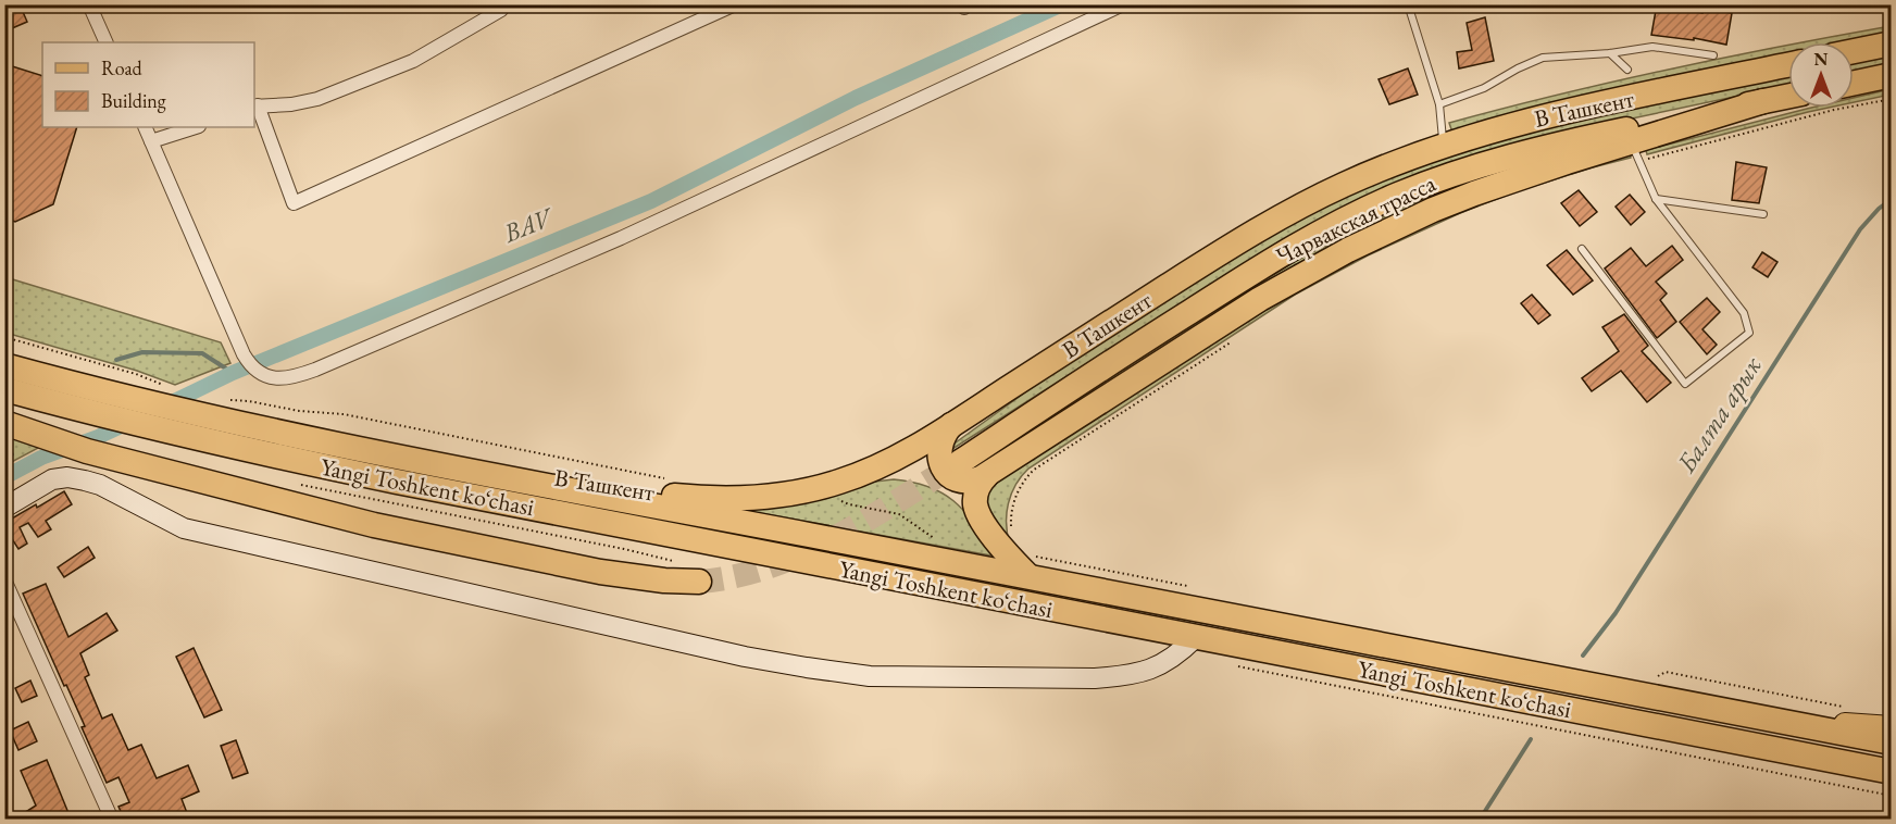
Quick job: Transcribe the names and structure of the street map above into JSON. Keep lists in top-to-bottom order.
{
  "streets": {
    "highway": ["В Ташкент", "Чарвакская трасса", "Yangi Toshkent ko‘chasi"]
  },
  "crossings": [
    ["В Ташкент", "Yangi Toshkent ko‘chasi"]
  ],
  "water": ["BAV", "Балта арык"],
  "legend": ["Road", "Building"],
  "north": "top"
}
